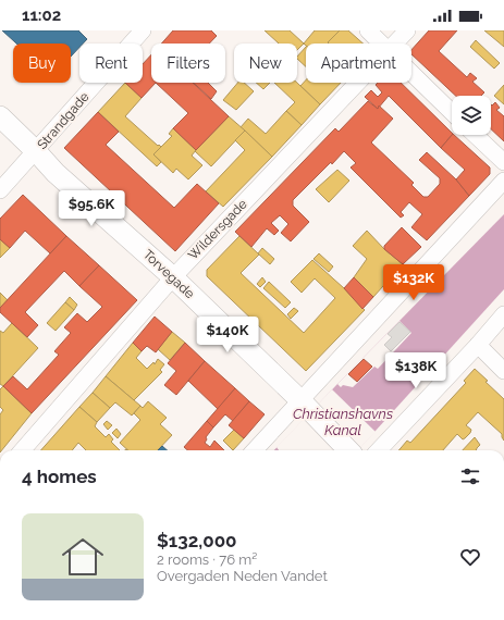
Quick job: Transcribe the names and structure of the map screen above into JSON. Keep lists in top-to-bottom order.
{
  "streets": {
    "street": ["Strandgade", "Wildersgade", "Torvegade"]
  },
  "crossings": [
    ["Strandgade", "Torvegade"],
    ["Wildersgade", "Torvegade"]
  ],
  "water": ["Christianshavns Kanal"],
  "page": {
    "status": "11:02",
    "chip": [
      "Buy",
      "Rent",
      "Filters",
      "New",
      "Apartment"
    ],
    "price": [
      "$95.6K",
      "$132K",
      "$140K",
      "$138K"
    ],
    "heading": "4 homes",
    "list": [
      {
        "name": "$132,000",
        "note": "2 rooms · 76 m² · Overgaden Neden Vandet"
      }
    ]
  }
}
